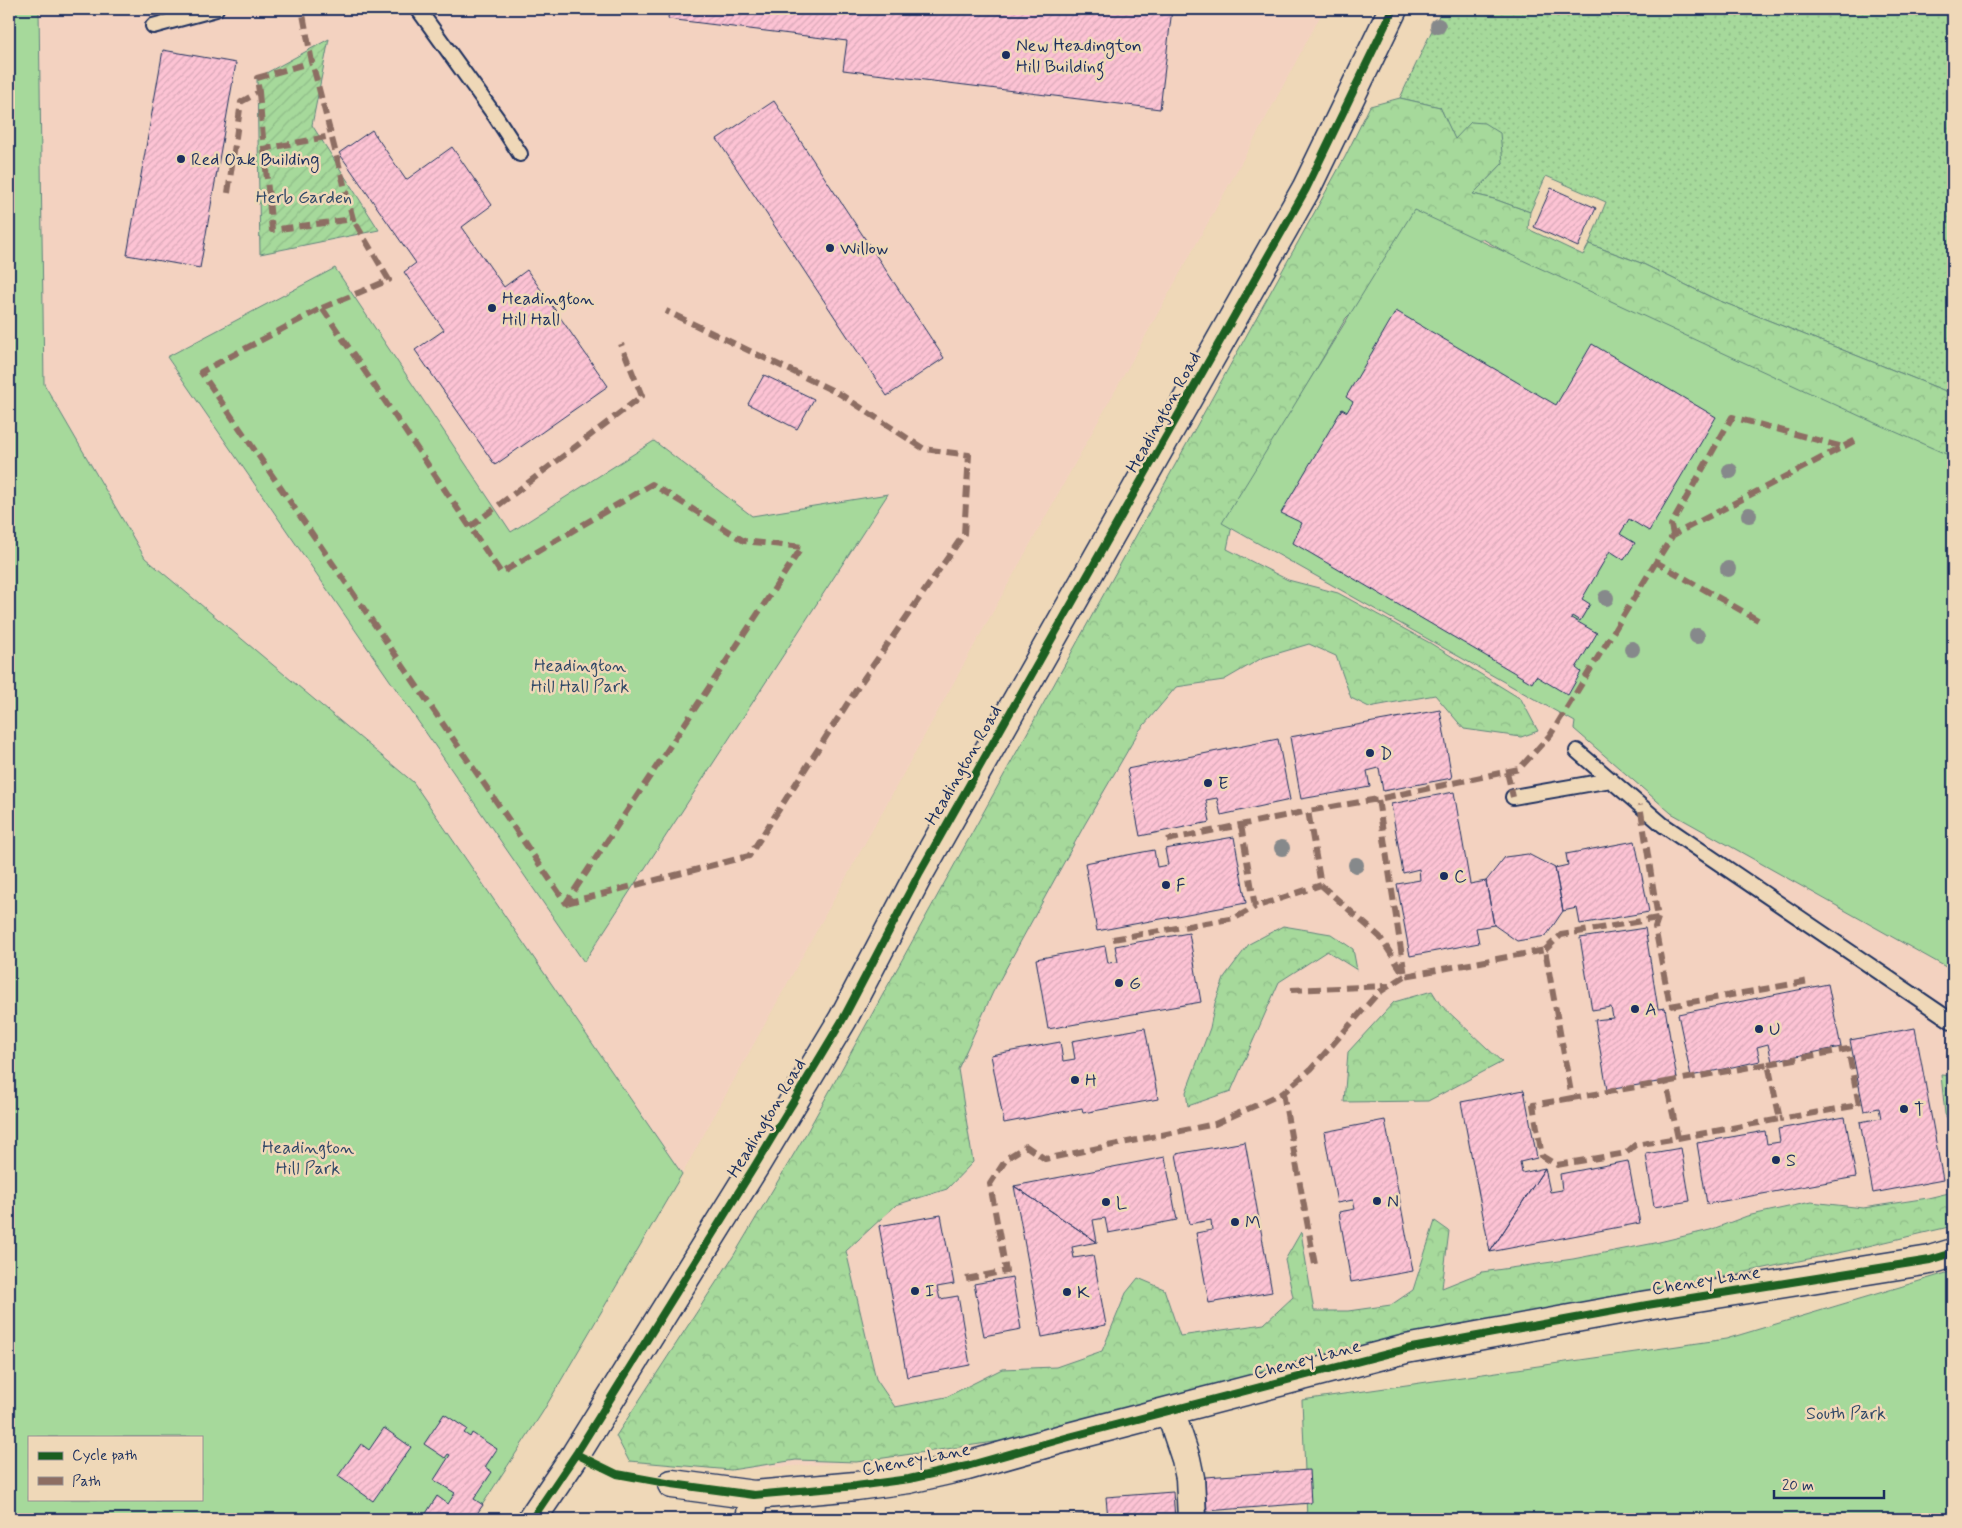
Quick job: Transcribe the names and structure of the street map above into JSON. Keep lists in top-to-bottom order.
{
  "streets": {
    "main road": ["Headington Road", "Cheney Lane"]
  },
  "parks": [
    "Herb Garden",
    "Headington Hill Hall Park",
    "Headington Hill Park",
    "South Park"
  ],
  "places": [
    "New Headington Hill Building",
    "Red Oak Building",
    "Willow",
    "Headington Hill Hall",
    "D",
    "E",
    "C",
    "F",
    "G",
    "A",
    "U",
    "H",
    "T",
    "S",
    "N",
    "L",
    "M",
    "I",
    "K"
  ],
  "legend": ["Cycle path", "Path"],
  "scale_bar": "20 m"
}
